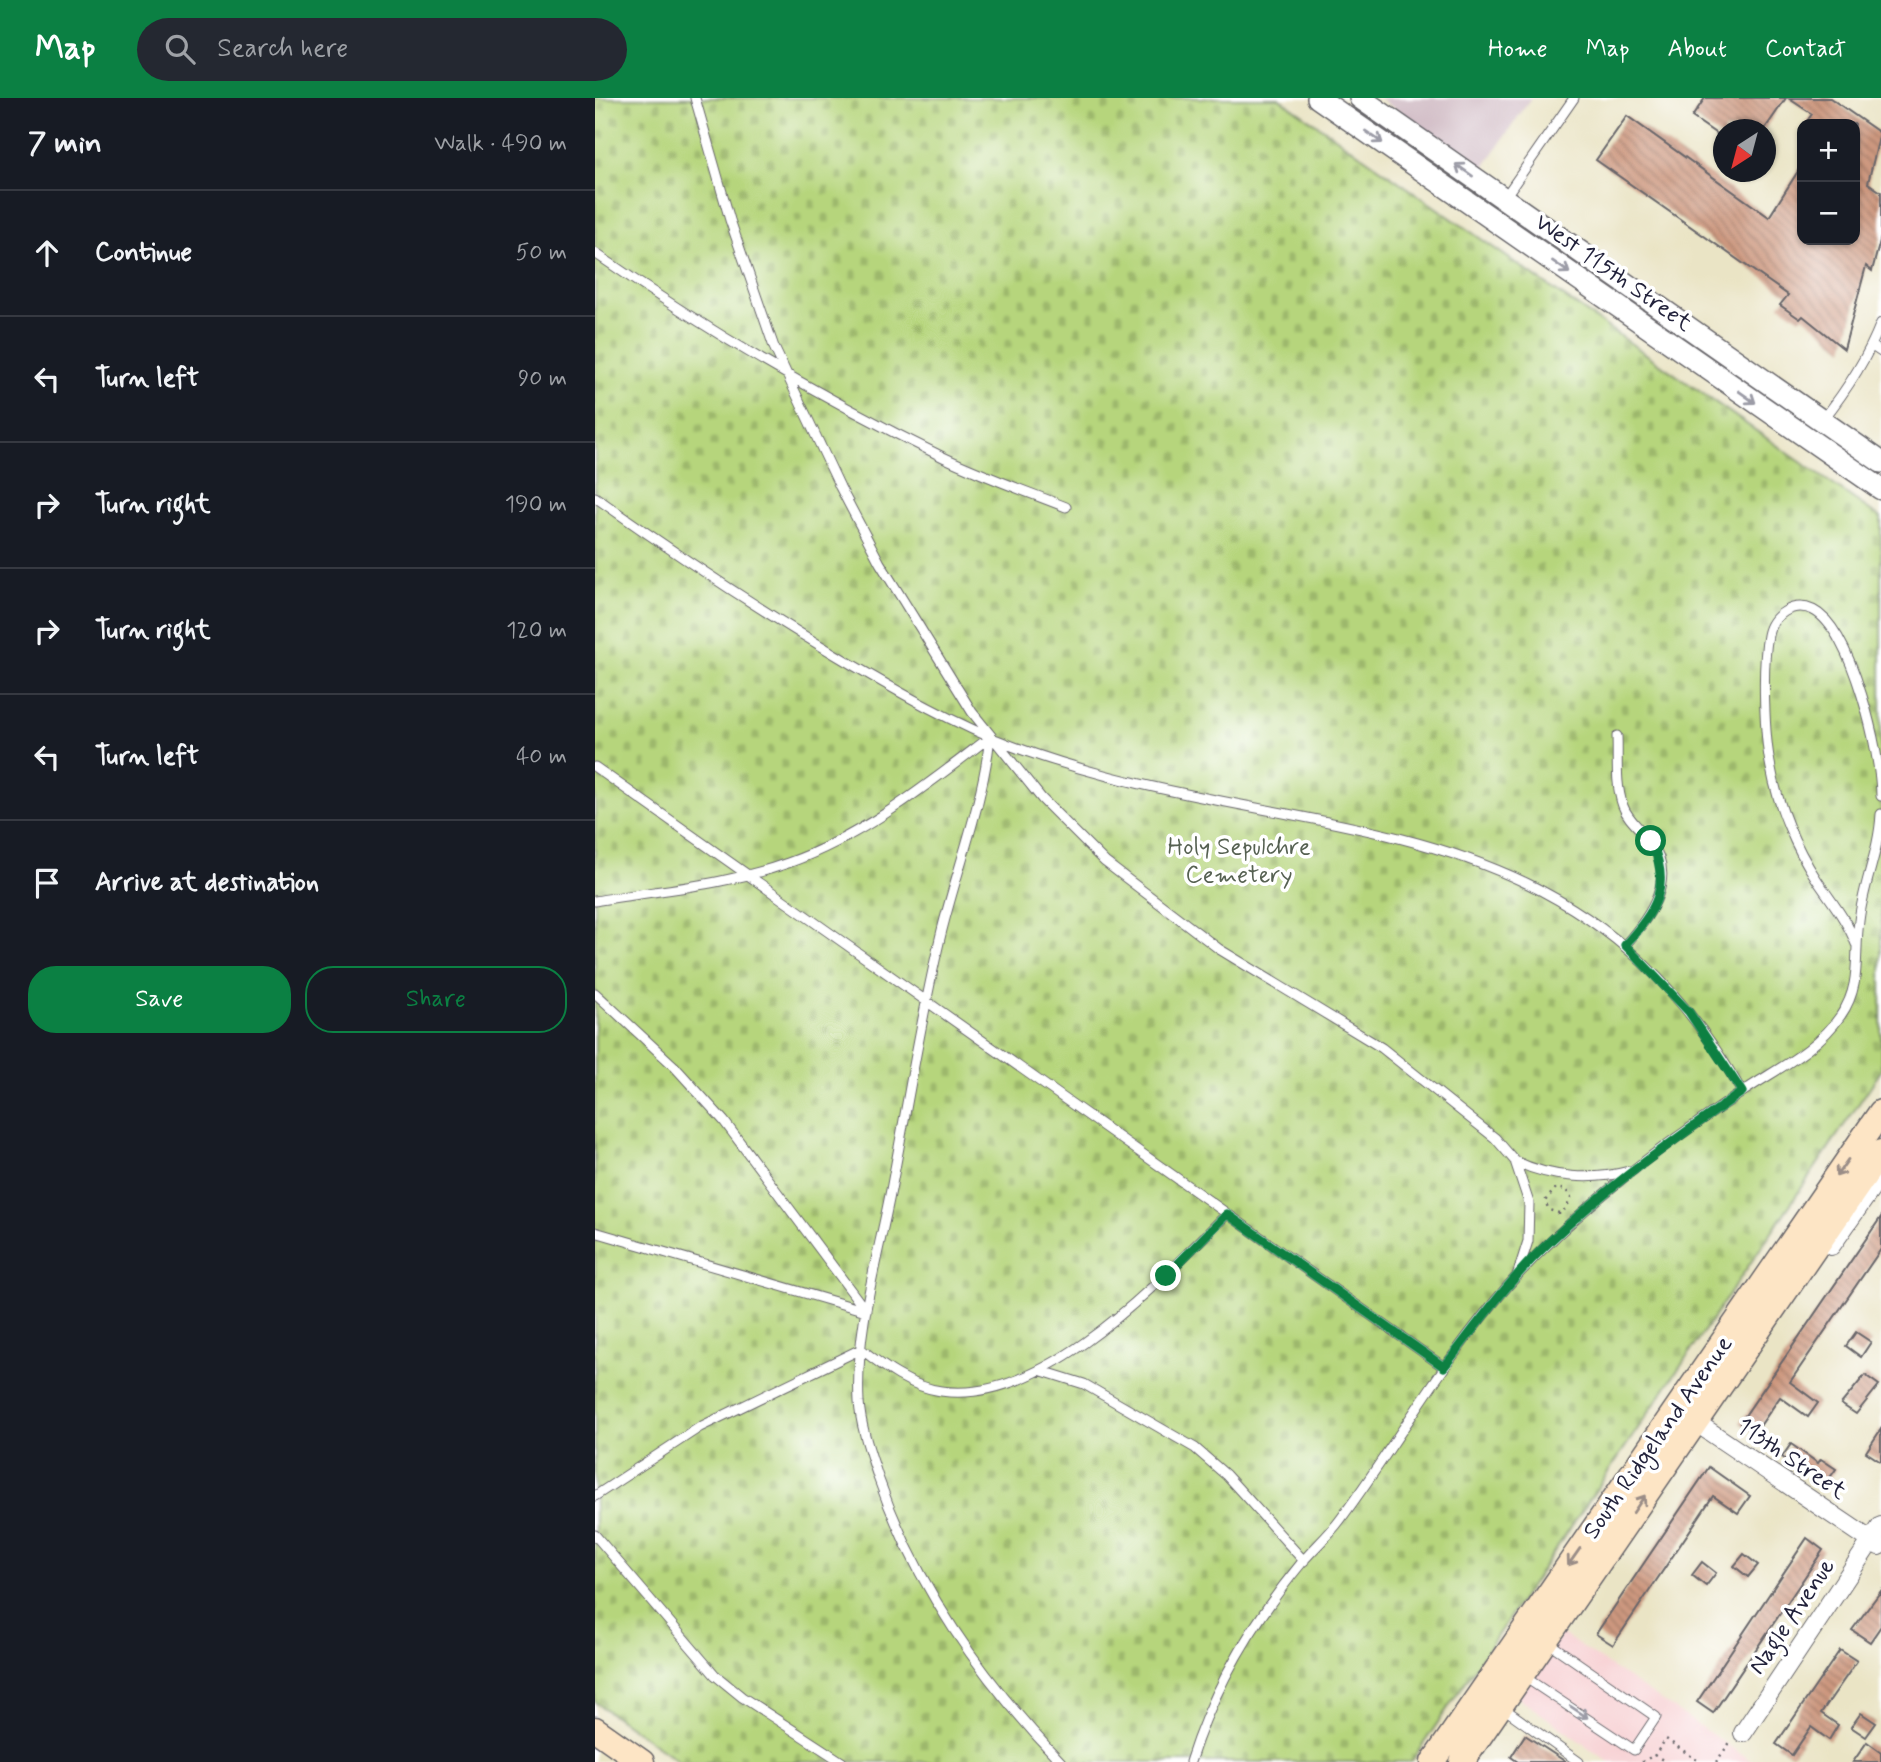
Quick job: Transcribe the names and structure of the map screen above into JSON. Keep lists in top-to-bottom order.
{
  "streets": {
    "main road": ["South Ridgeland Avenue"],
    "street": ["West 115th Street", "113th Street", "Nagle Avenue"]
  },
  "crossings": [
    ["South Ridgeland Avenue", "113th Street"],
    ["113th Street", "Nagle Avenue"]
  ],
  "parks": ["Holy Sepulchre Cemetery"],
  "north": "bottom left",
  "page": {
    "header": "Map",
    "search": "Search here",
    "nav": [
      "Home",
      "Map",
      "About",
      "Contact"
    ],
    "heading": ["7 min", "Walk · 490 m"],
    "map_buttons": ["+", "−"],
    "list": [
      ["Continue", "50 m"],
      ["Turn left", "90 m"],
      ["Turn right", "190 m"],
      ["Turn right", "120 m"],
      ["Turn left", "40 m"],
      "Arrive at destination"
    ],
    "buttons": ["Save", "Share"]
  }
}
